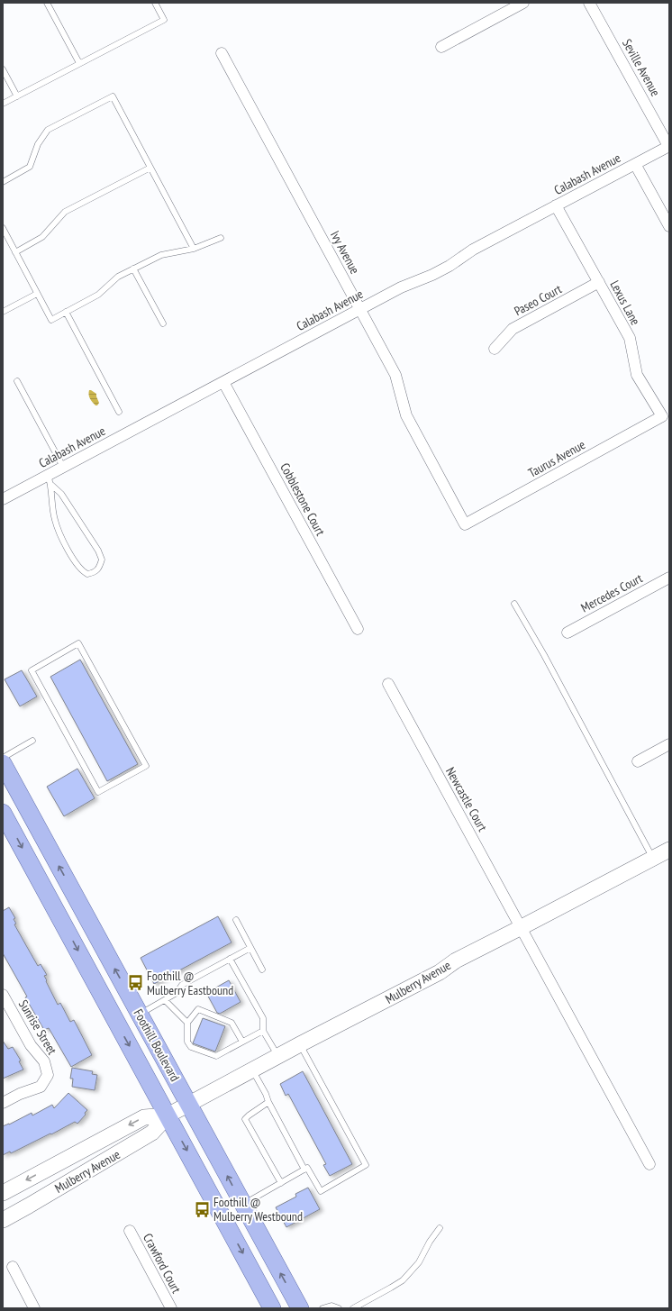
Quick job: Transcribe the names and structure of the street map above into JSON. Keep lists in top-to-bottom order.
{
  "streets": {
    "main road": ["Foothill Boulevard"],
    "street": [
      "Seville Avenue",
      "Calabash Avenue",
      "Ivy Avenue",
      "Paseo Court",
      "Lexus Lane",
      "Taurus Avenue",
      "Cobblestone Court",
      "Mercedes Court",
      "Newcastle Court",
      "Mulberry Avenue",
      "Sunrise Street",
      "Crawford Court"
    ]
  },
  "crossings": [
    ["Seville Avenue", "Calabash Avenue"],
    ["Calabash Avenue", "Ivy Avenue"],
    ["Calabash Avenue", "Lexus Lane"],
    ["Calabash Avenue", "Cobblestone Court"],
    ["Ivy Avenue", "Taurus Avenue"],
    ["Paseo Court", "Lexus Lane"],
    ["Lexus Lane", "Taurus Avenue"],
    ["Newcastle Court", "Mulberry Avenue"],
    ["Mulberry Avenue", "Foothill Boulevard"]
  ],
  "places": {
    "bus stop": ["Foothill @ Mulberry Eastbound", "Foothill @ Mulberry Westbound"]
  }
}
